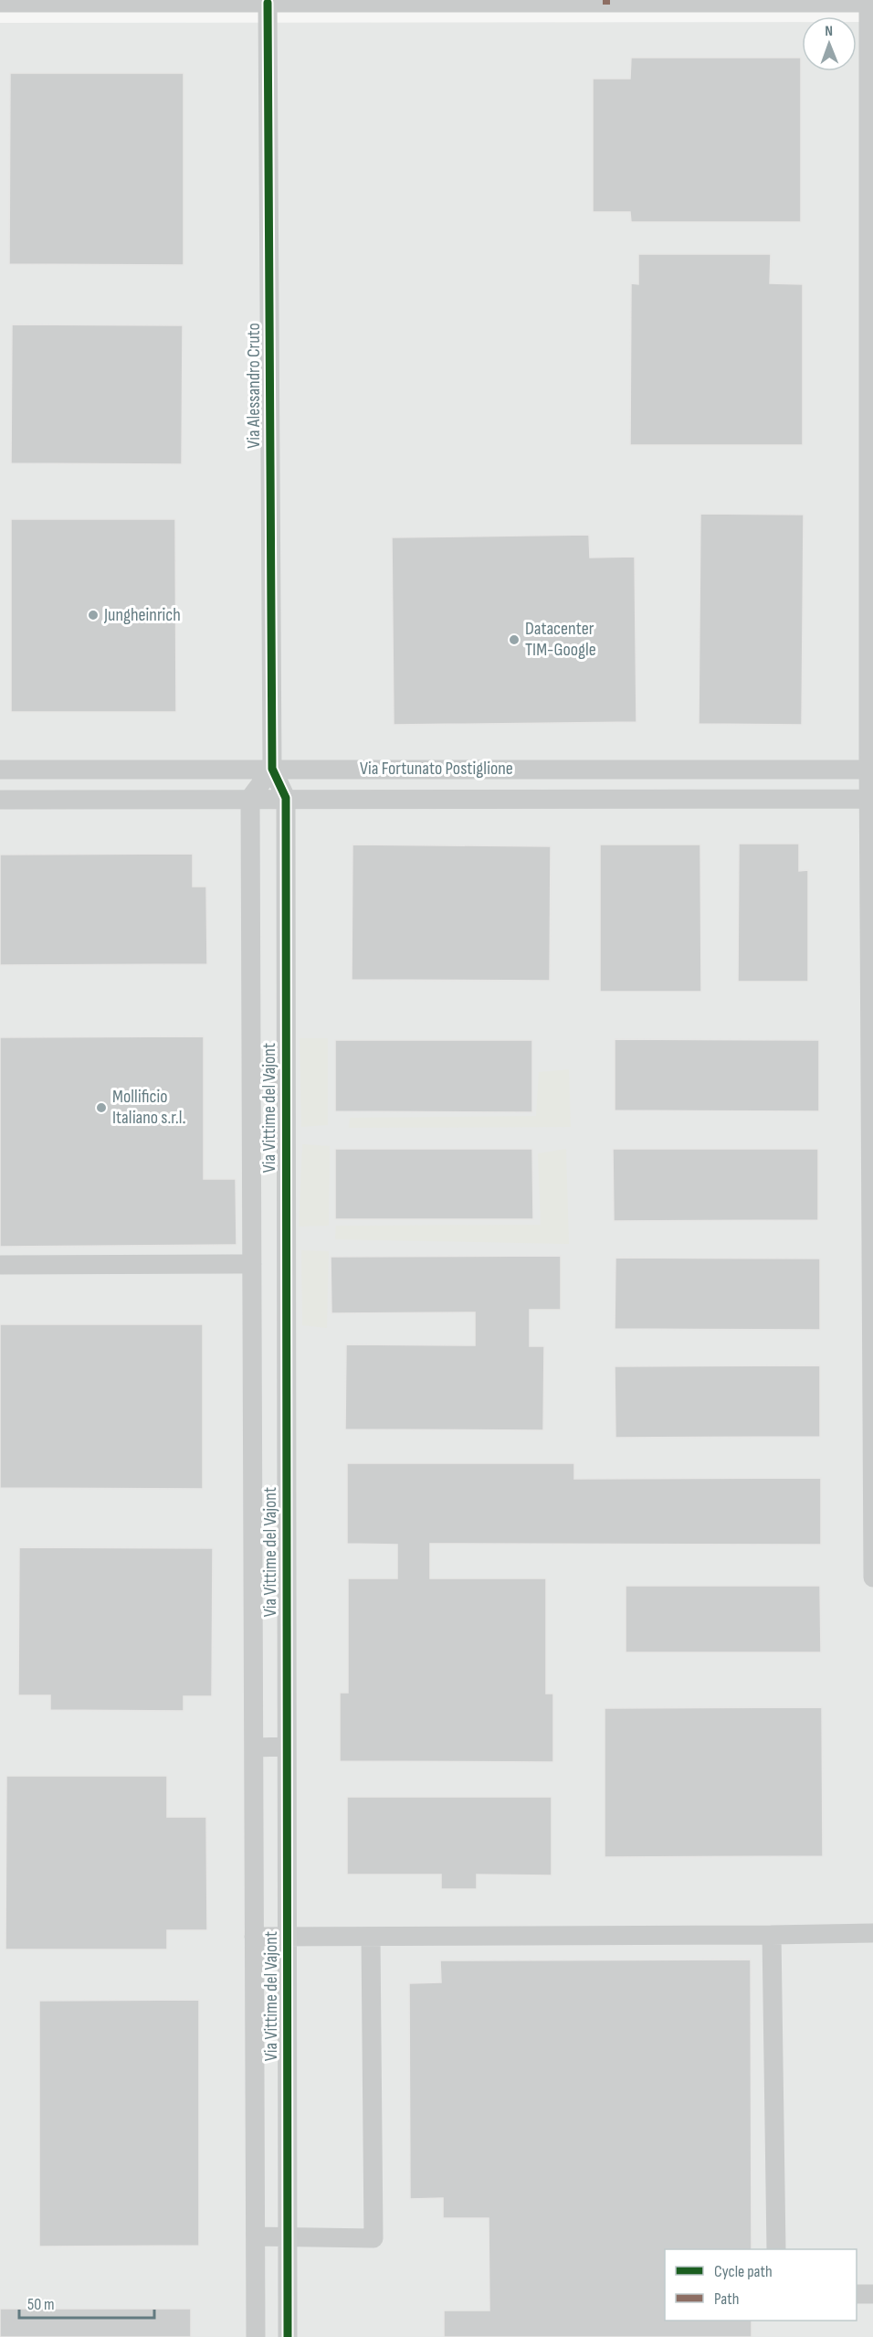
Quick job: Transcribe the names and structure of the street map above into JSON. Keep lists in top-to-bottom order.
{
  "streets": {
    "street": ["Via Alessandro Cruto", "Via Fortunato Postiglione", "Via Vittime del Vajont"]
  },
  "crossings": [
    ["Via Alessandro Cruto", "Via Fortunato Postiglione"],
    ["Via Alessandro Cruto", "Via Vittime del Vajont"],
    ["Via Fortunato Postiglione", "Via Vittime del Vajont"]
  ],
  "places": ["Jungheinrich", "Datacenter TIM-Google", "Mollificio Italiano s.r.l."],
  "legend": ["Cycle path", "Path"],
  "scale_bar": "50 m",
  "north": "top"
}
